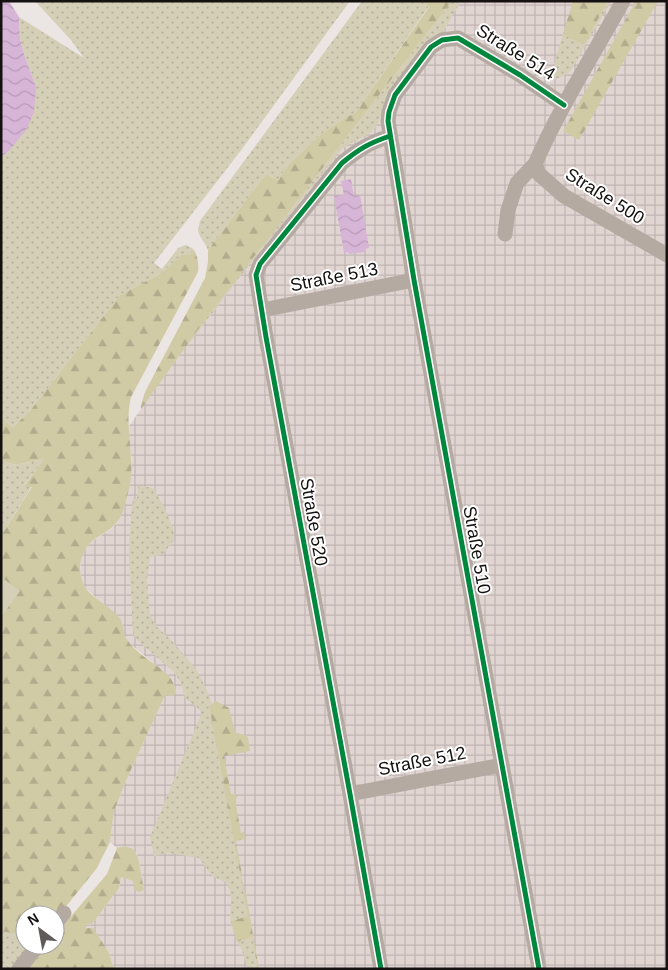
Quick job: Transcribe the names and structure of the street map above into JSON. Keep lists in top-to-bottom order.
{
  "streets": {
    "street": [
      "Straße 514",
      "Straße 500",
      "Straße 513",
      "Straße 520",
      "Straße 510",
      "Straße 512"
    ]
  },
  "crossings": [
    ["Straße 514", "Straße 520"],
    ["Straße 514", "Straße 510"],
    ["Straße 513", "Straße 520"],
    ["Straße 513", "Straße 510"],
    ["Straße 520", "Straße 510"],
    ["Straße 520", "Straße 512"],
    ["Straße 510", "Straße 512"]
  ],
  "north": "top left"
}
